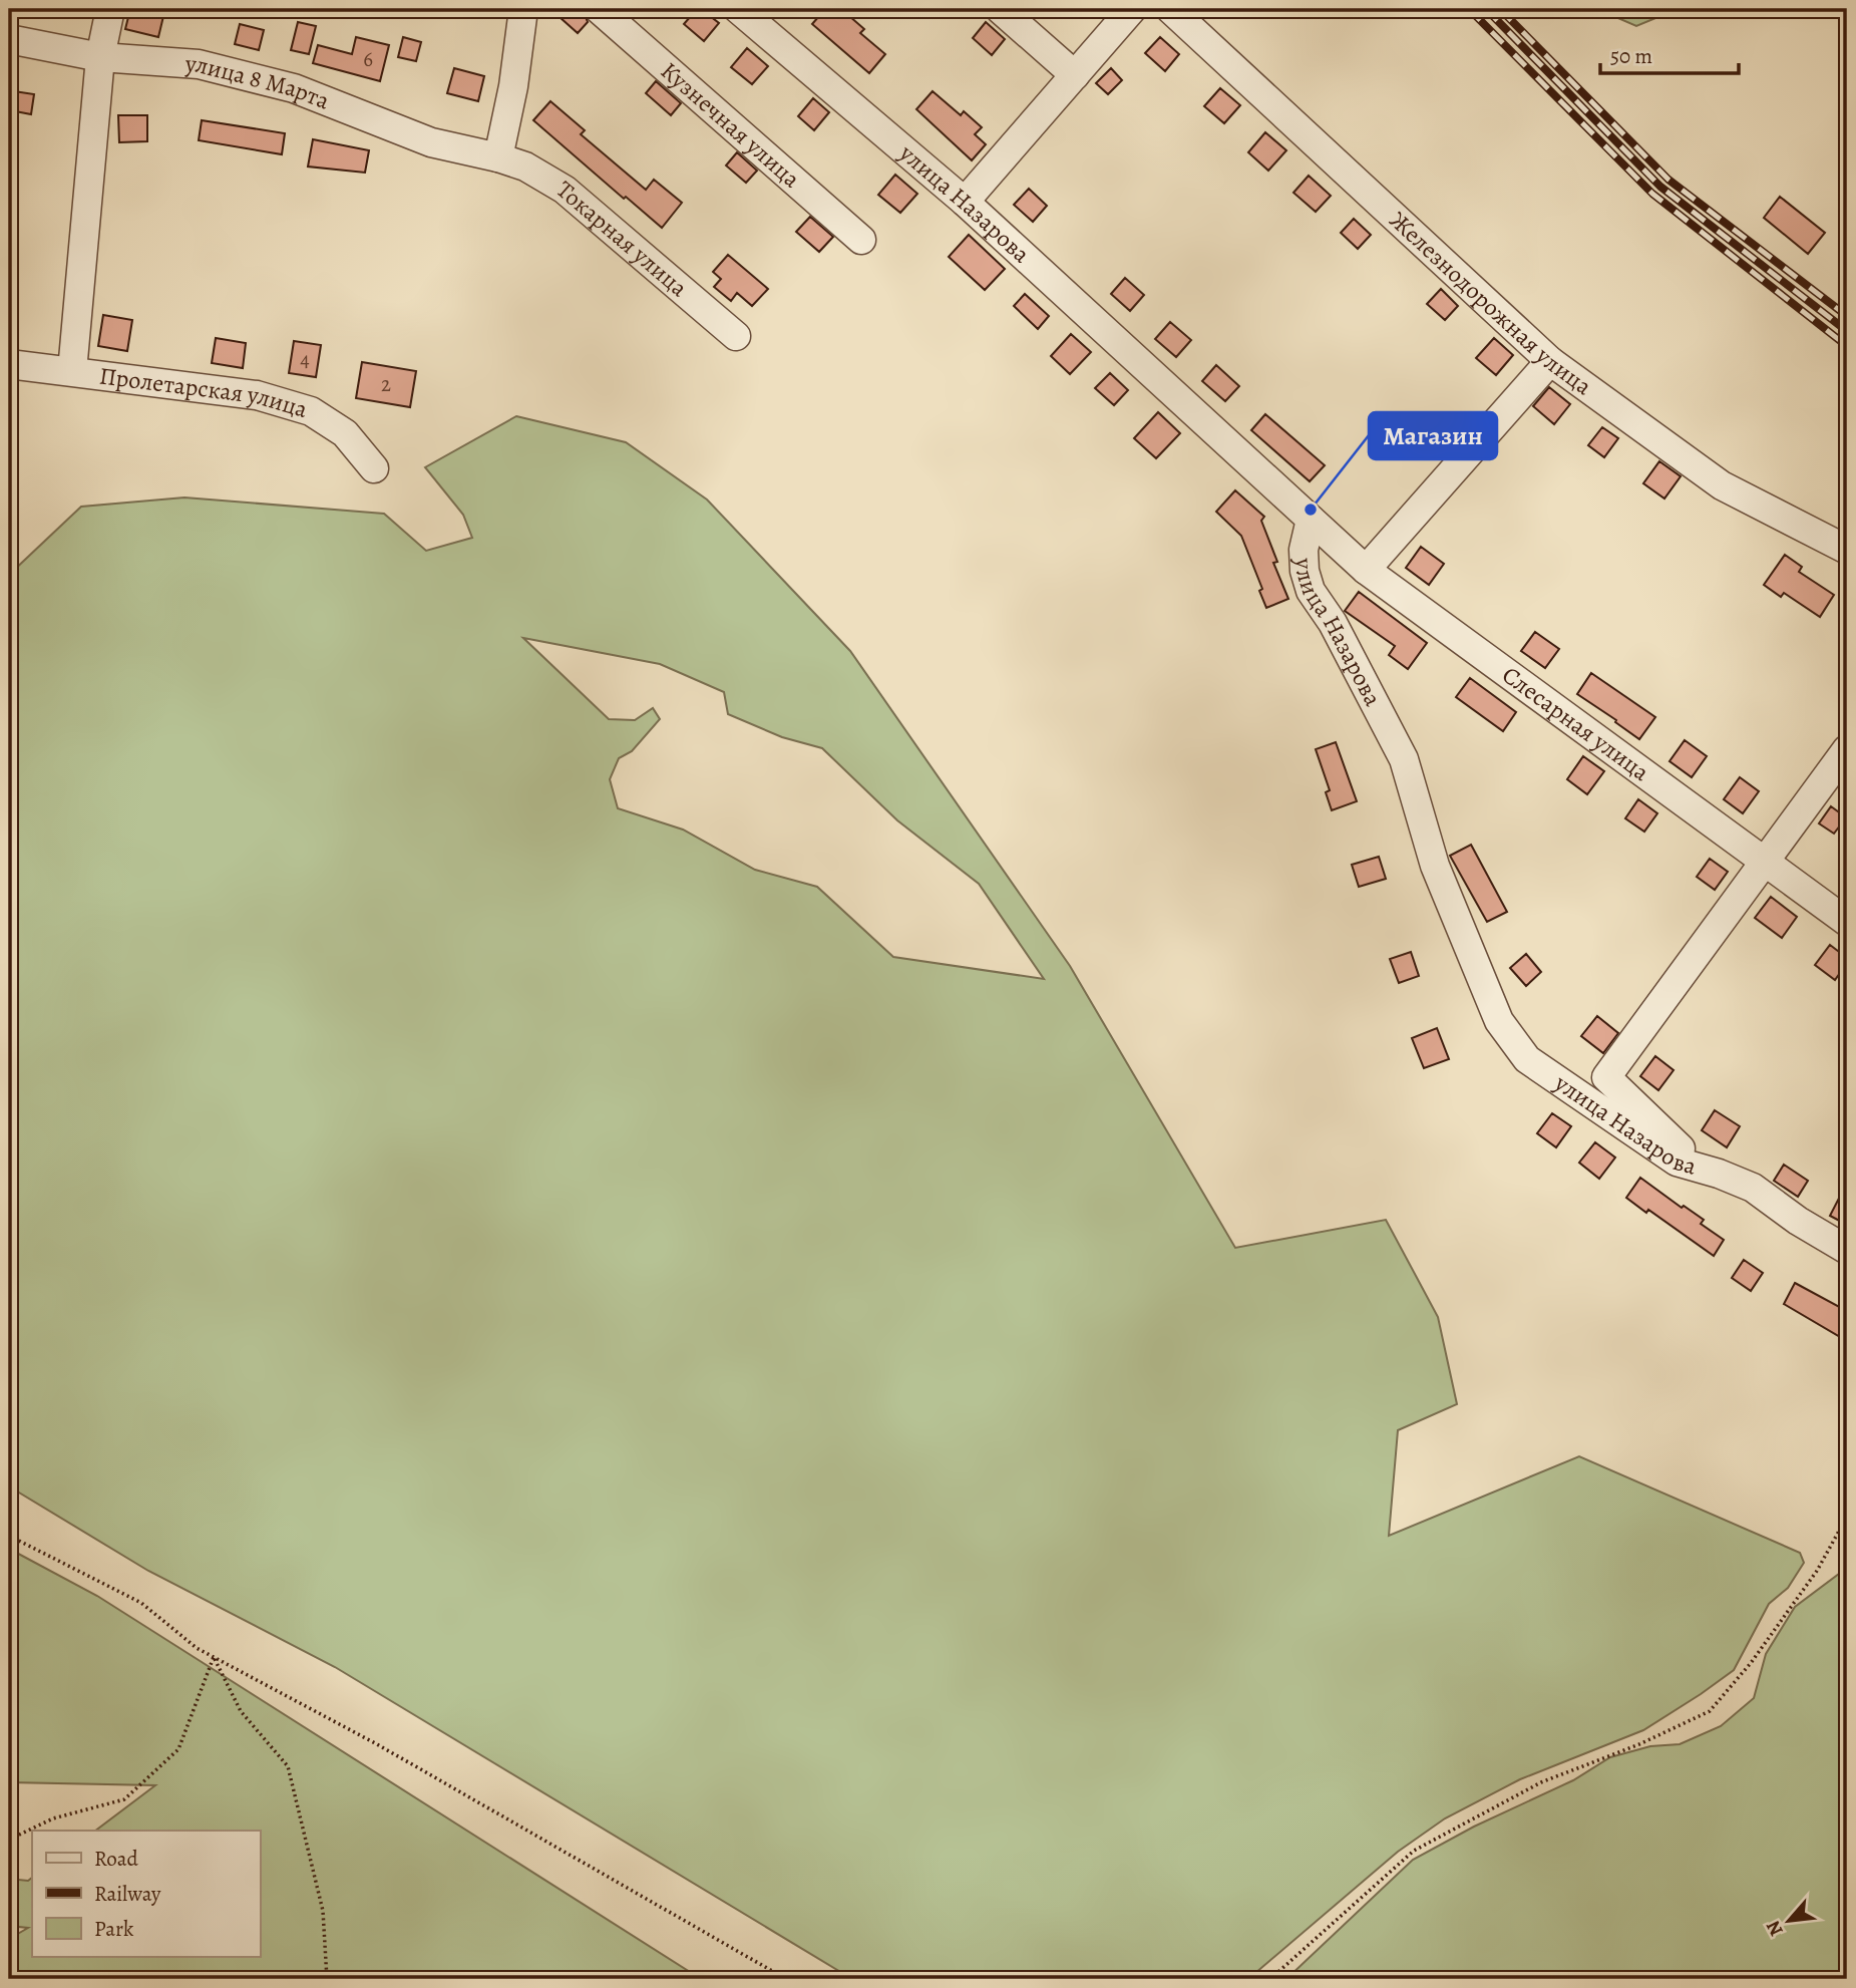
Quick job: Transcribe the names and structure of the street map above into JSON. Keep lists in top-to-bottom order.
{
  "streets": {
    "street": [
      "улица 8 Марта",
      "Кузнечная улица",
      "улица Назарова",
      "Токарная улица",
      "Железнодорожная улица",
      "Пролетарская улица",
      "Слесарная улица"
    ]
  },
  "crossings": [
    ["улица 8 Марта", "Токарная улица"],
    ["улица Назарова", "Слесарная улица"]
  ],
  "places": ["Магазин"],
  "house_numbers": ["6", "4", "2"],
  "legend": ["Road", "Railway", "Park"],
  "scale_bar": "50 m",
  "north": "bottom left"
}
